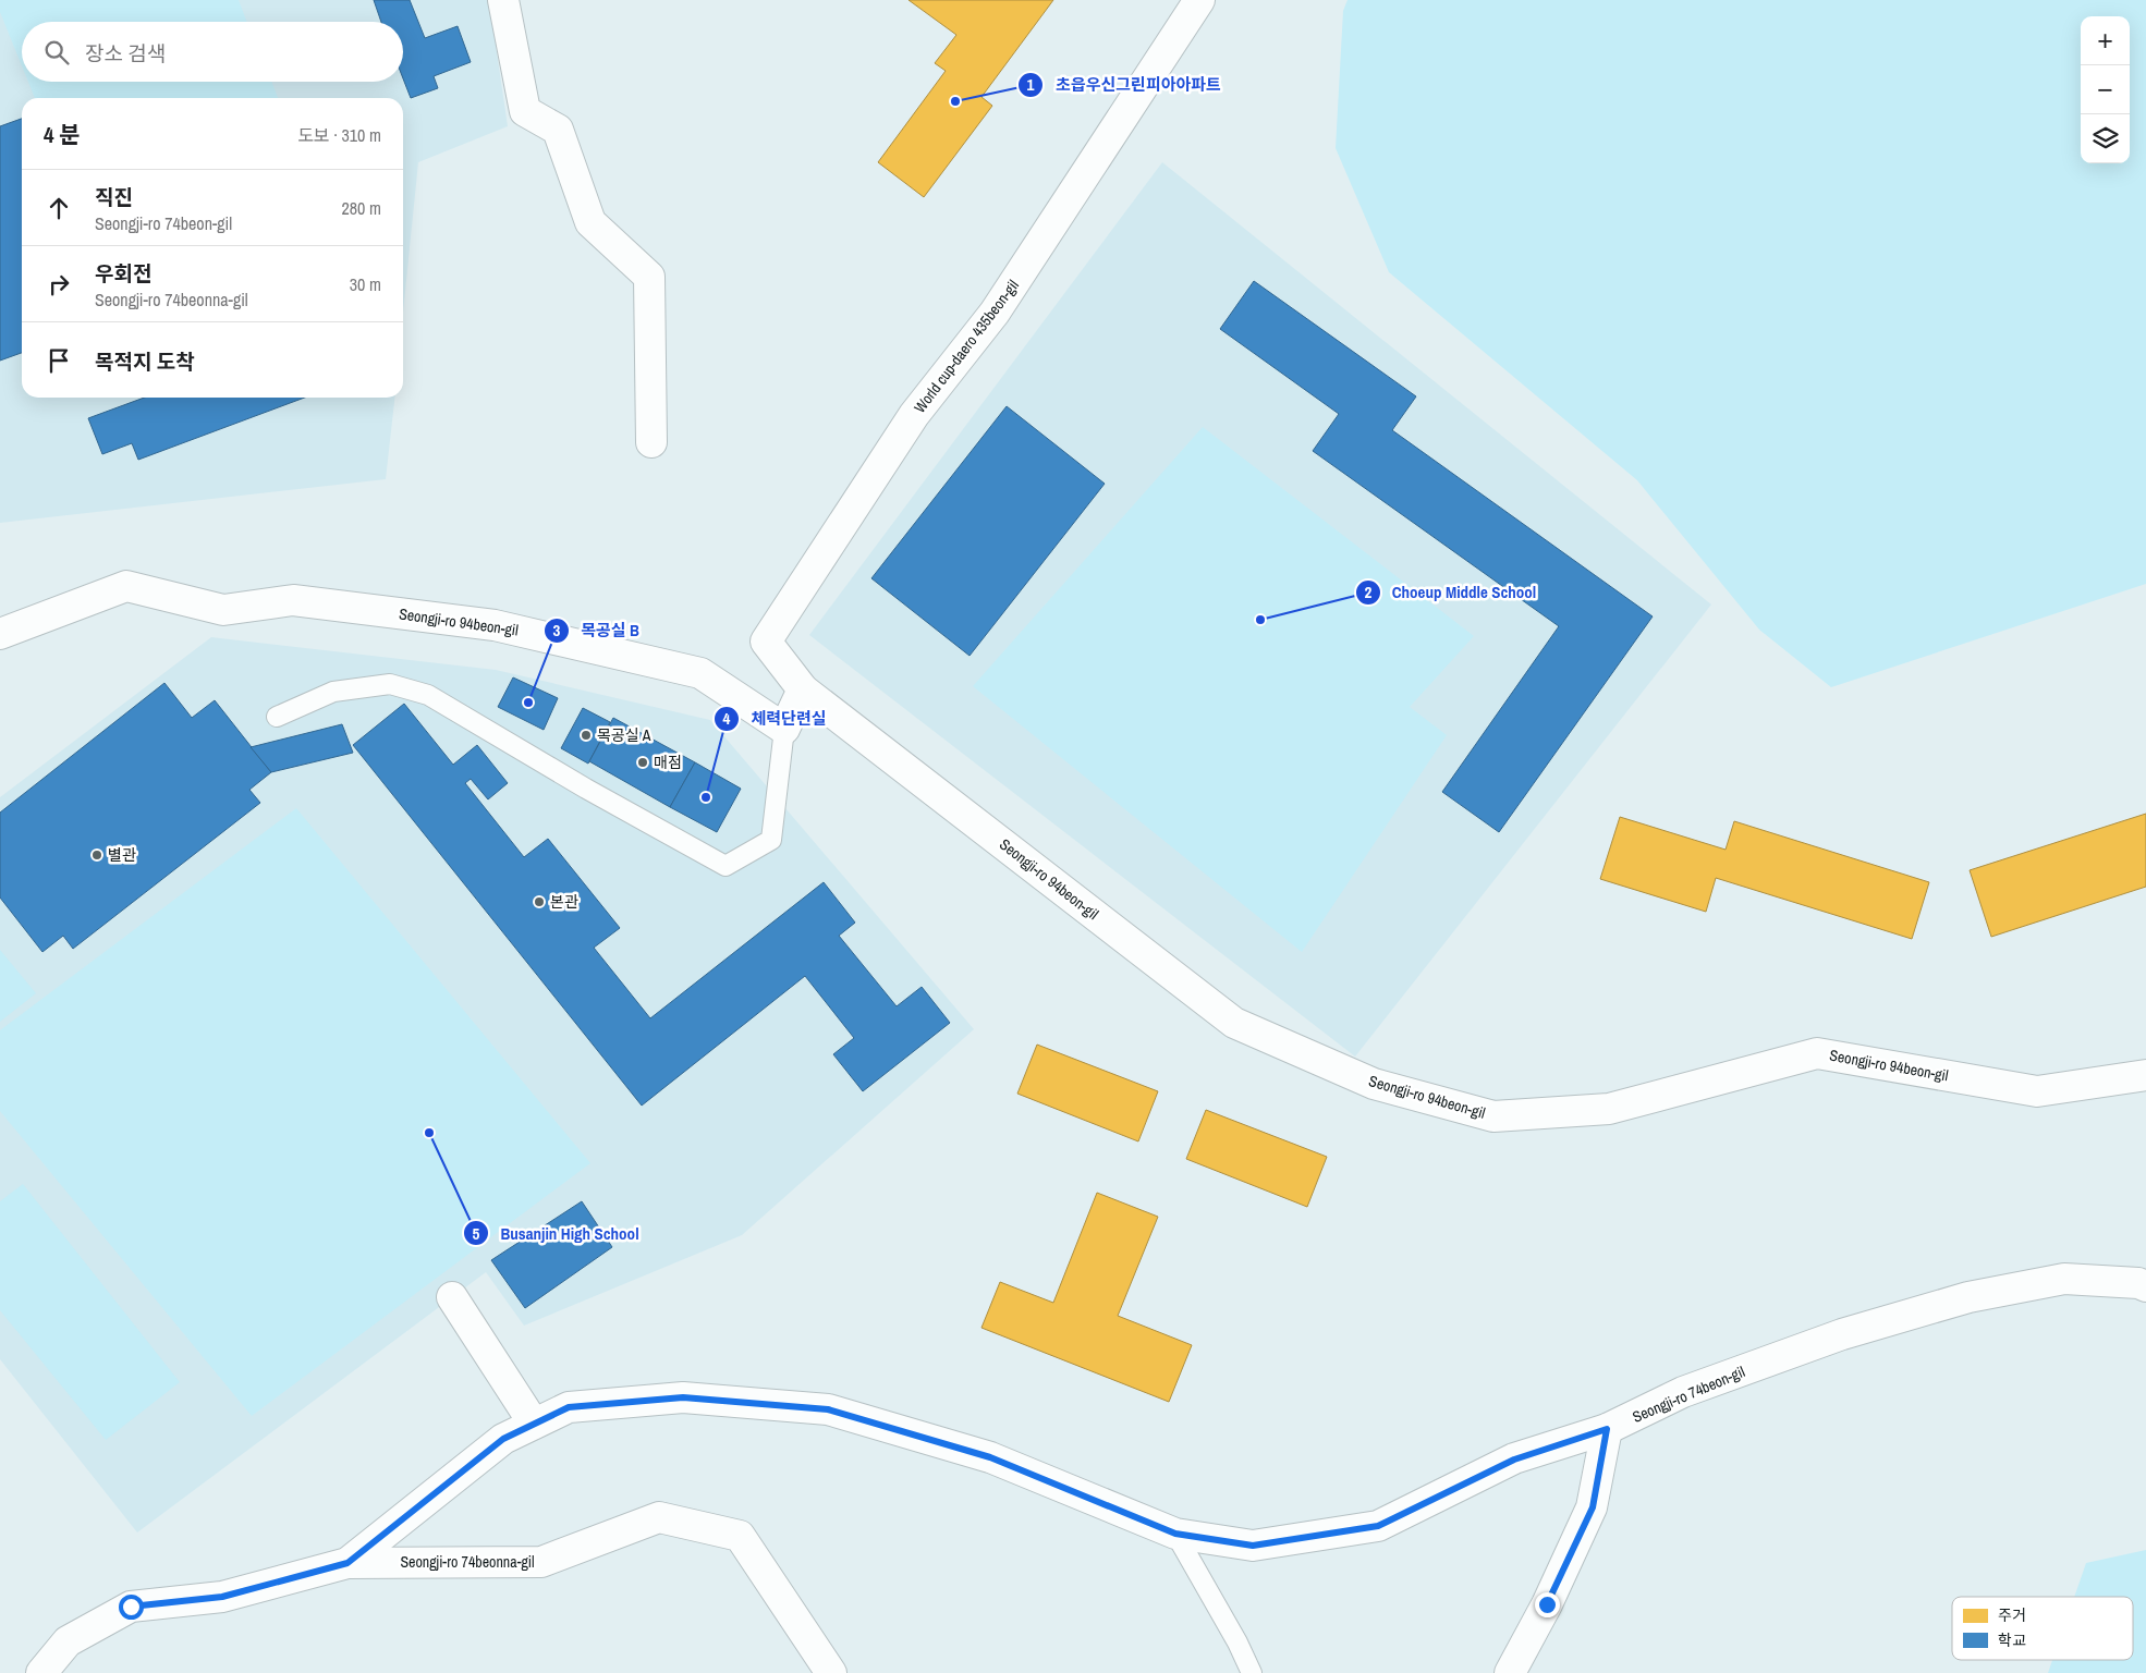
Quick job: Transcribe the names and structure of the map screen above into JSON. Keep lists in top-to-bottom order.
{
  "streets": {
    "street": [
      "World cup-daero 435beon-gil",
      "Seongji-ro 94beon-gil",
      "Seongji-ro 74beon-gil",
      "Seongji-ro 74beonna-gil"
    ]
  },
  "crossings": [
    ["World cup-daero 435beon-gil", "Seongji-ro 94beon-gil"],
    ["Seongji-ro 74beon-gil", "Seongji-ro 74beonna-gil"]
  ],
  "places": [
    "초읍우신그린피아아파트",
    "Choeup Middle School",
    "목공실 B",
    "목공실 A",
    "매점",
    "체력단련실",
    "별관",
    "본관",
    "Busanjin High School"
  ],
  "legend": ["주거", "학교"],
  "page": {
    "map_buttons": ["+", "−"],
    "search": "장소 검색",
    "heading": ["4 분", "도보 · 310 m"],
    "list": [
      ["직진", "Seongji-ro 74beon-gil", "280 m"],
      ["우회전", "Seongji-ro 74beonna-gil", "30 m"],
      "목적지 도착"
    ]
  }
}
